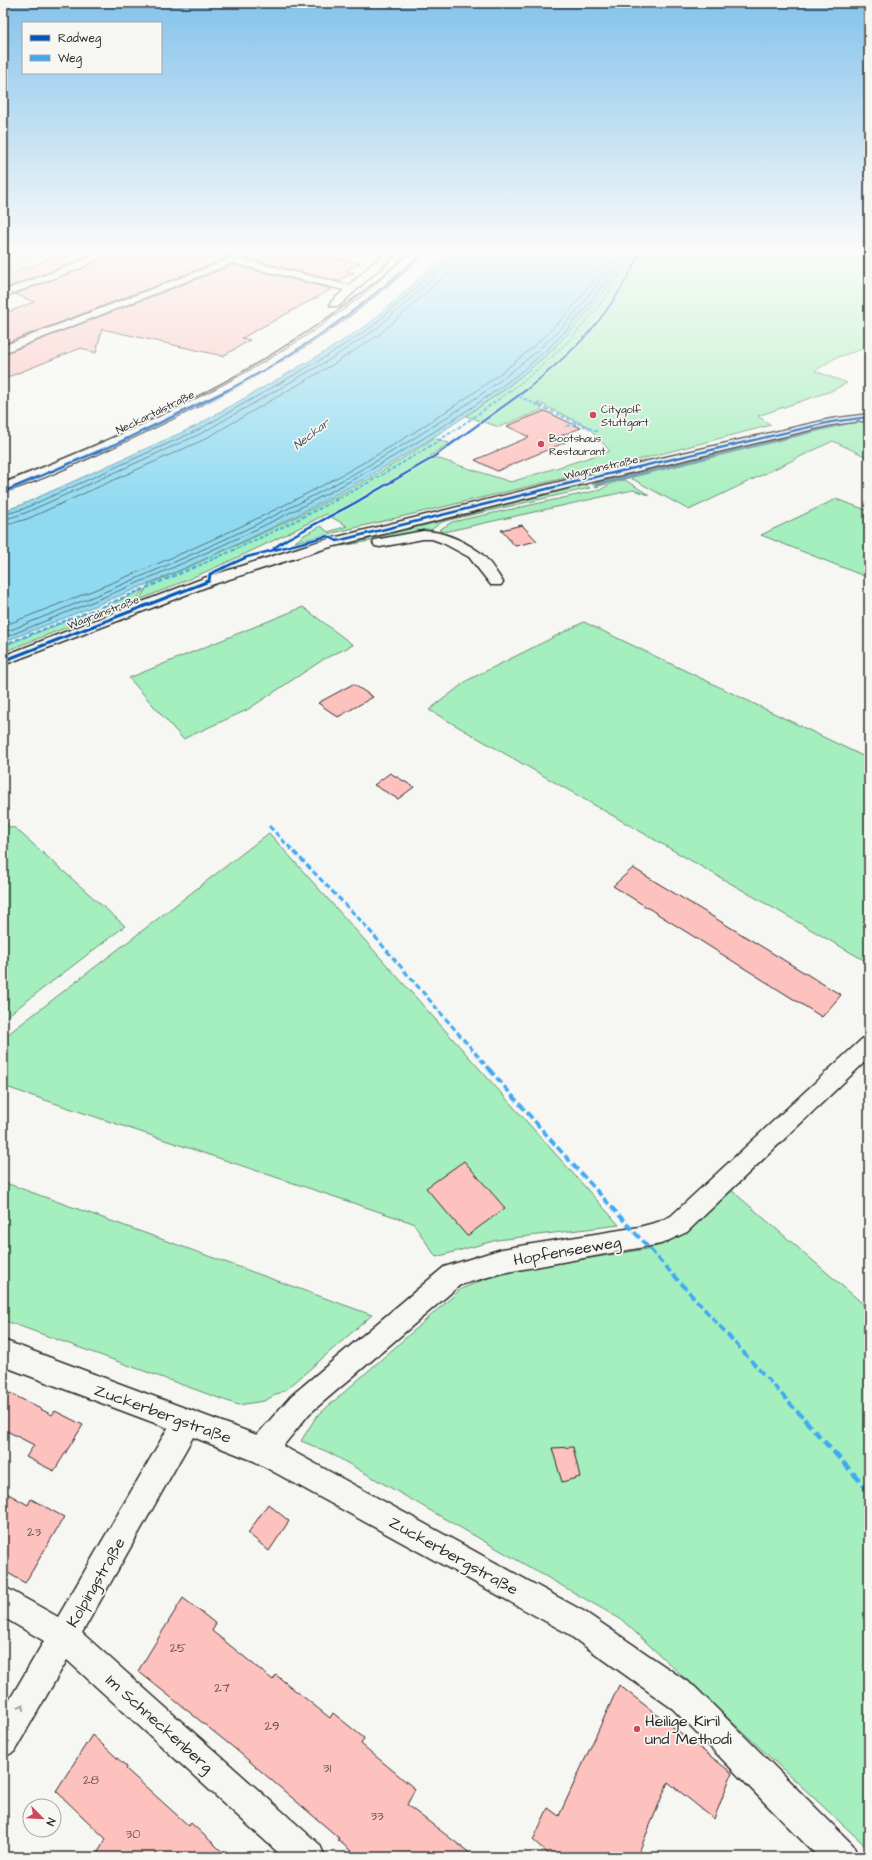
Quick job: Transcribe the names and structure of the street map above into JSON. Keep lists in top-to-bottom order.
{
  "streets": {
    "main road": ["Neckartalstraße"],
    "street": [
      "Wagrainstraße",
      "Hopfenseeweg",
      "Zuckerbergstraße",
      "Kolpingstraße",
      "Im Schneckenberg"
    ]
  },
  "crossings": [
    ["Hopfenseeweg", "Zuckerbergstraße"],
    ["Zuckerbergstraße", "Kolpingstraße"],
    ["Kolpingstraße", "Im Schneckenberg"]
  ],
  "water": ["Neckar"],
  "places": ["Citygolf Stuttgart", "Bootshaus Restaurant", "Heilige Kiril und Methodi"],
  "house_numbers": [
    "23",
    "25",
    "27",
    "29",
    "31",
    "28",
    "33",
    "30"
  ],
  "legend": ["Radweg", "Weg"],
  "north": "bottom right"
}
